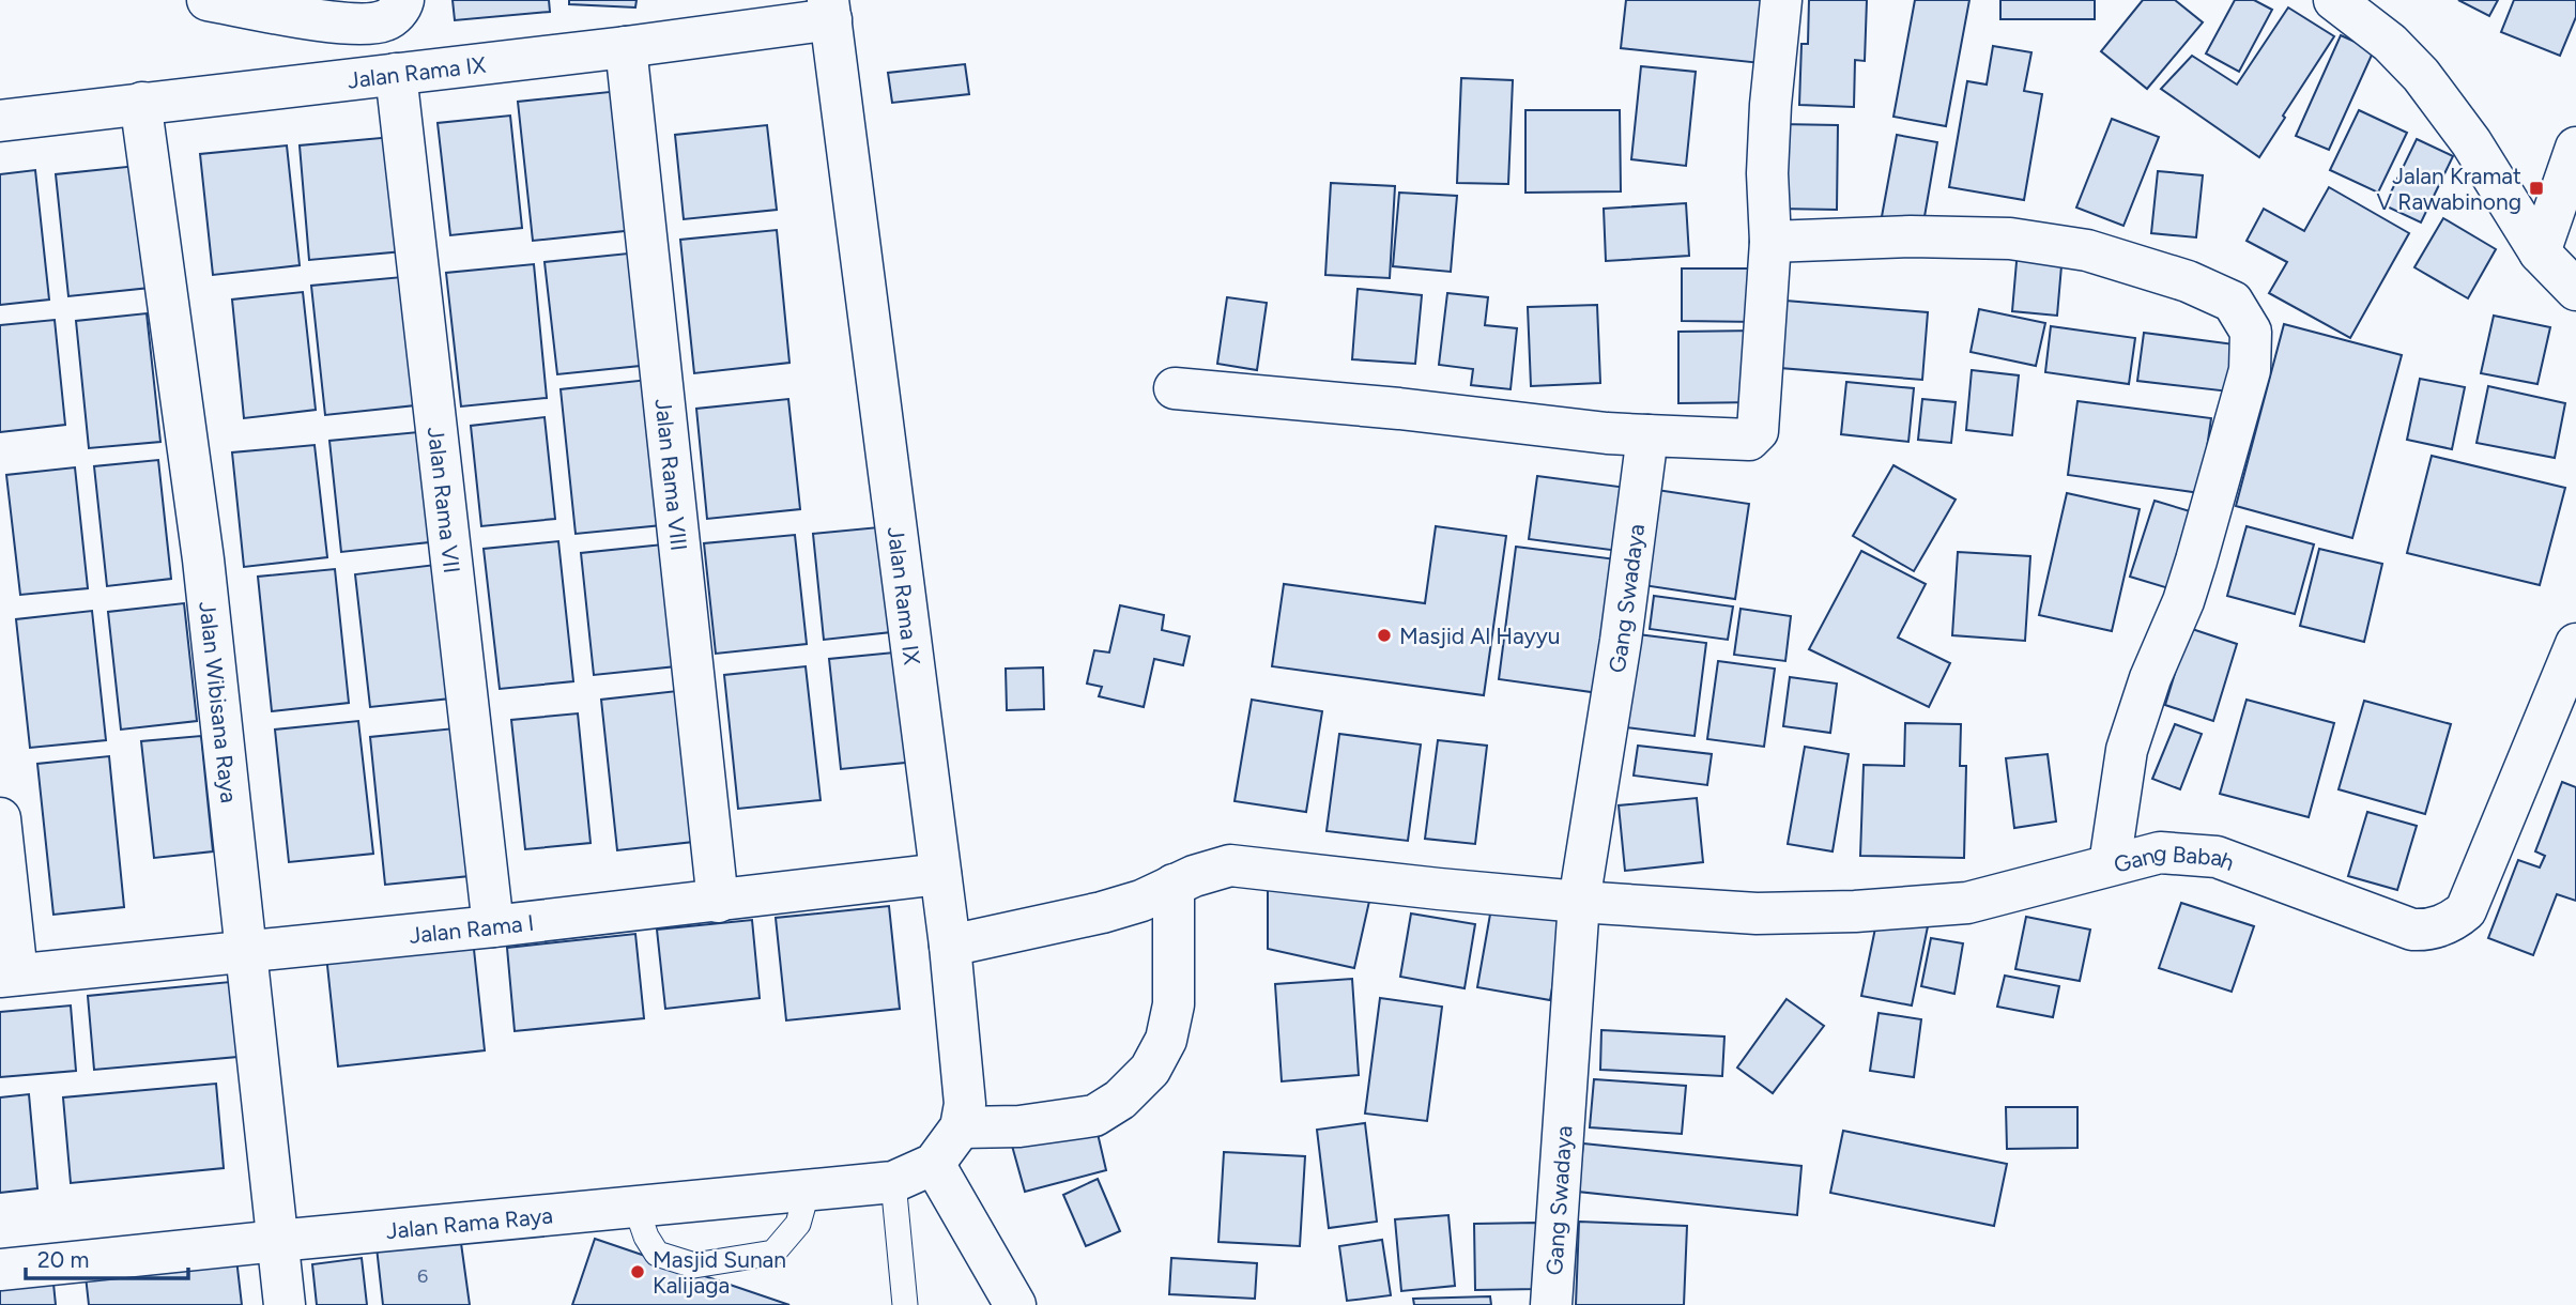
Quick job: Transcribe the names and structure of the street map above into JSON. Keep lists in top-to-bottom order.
{
  "streets": {
    "street": [
      "Jalan Rama IX",
      "Jalan Rama VIII",
      "Jalan Rama VII",
      "Gang Swadaya",
      "Jalan Wibisana Raya",
      "Gang Babah",
      "Jalan Rama I",
      "Jalan Rama Raya"
    ]
  },
  "crossings": [
    ["Jalan Rama IX", "Jalan Rama VIII"],
    ["Jalan Rama IX", "Jalan Rama VII"],
    ["Jalan Rama IX", "Jalan Wibisana Raya"],
    ["Jalan Rama IX", "Gang Babah"],
    ["Jalan Rama IX", "Jalan Rama I"],
    ["Jalan Rama VIII", "Jalan Rama I"],
    ["Jalan Rama VII", "Jalan Rama I"],
    ["Gang Swadaya", "Gang Babah"],
    ["Jalan Wibisana Raya", "Jalan Rama I"],
    ["Jalan Wibisana Raya", "Jalan Rama Raya"]
  ],
  "places": {
    "transit": ["Jalan Kramat V Rawabinong"],
    "other": ["Masjid Al Hayyu", "Masjid Sunan Kalijaga"]
  },
  "house_numbers": ["6"],
  "scale_bar": "20 m"
}
